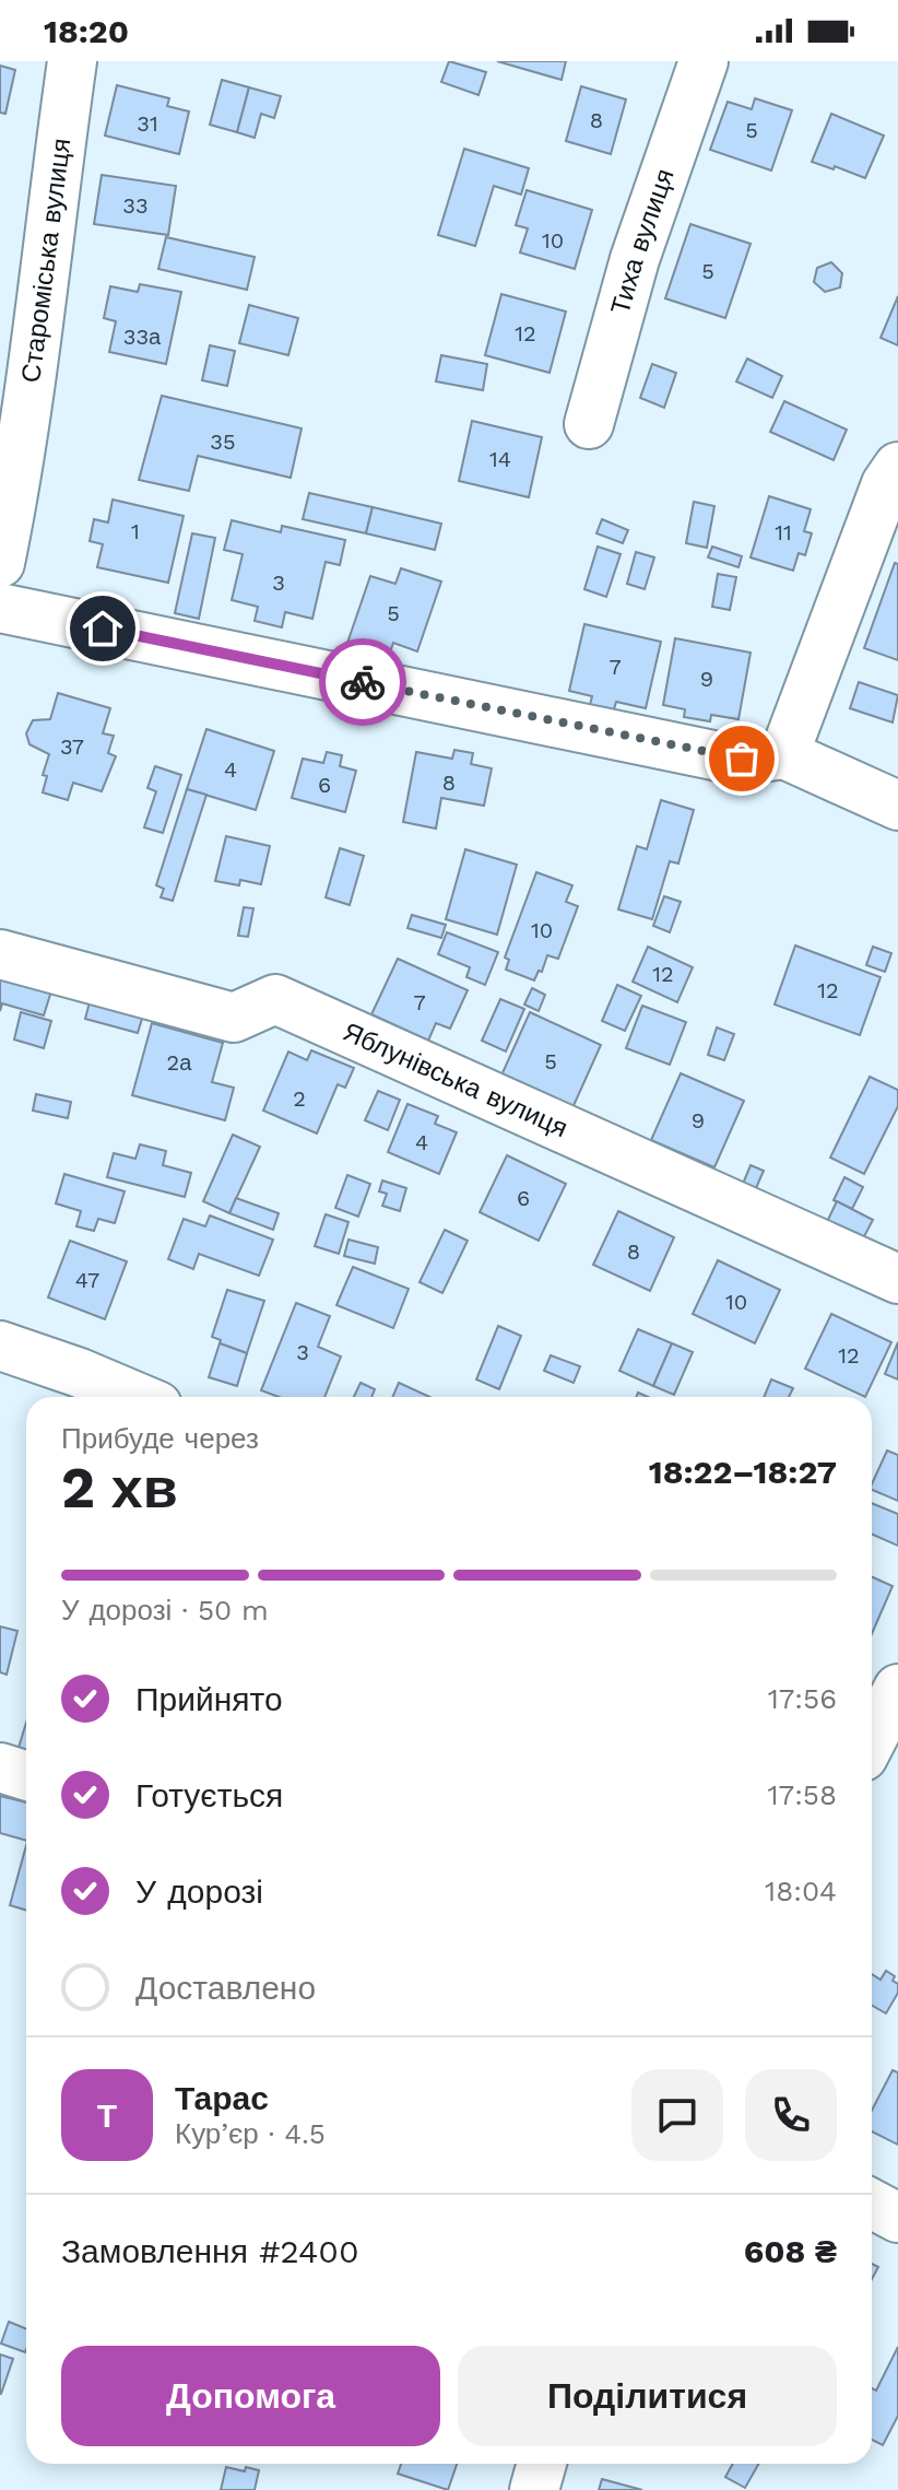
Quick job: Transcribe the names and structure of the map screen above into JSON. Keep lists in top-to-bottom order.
{
  "streets": {
    "street": ["Тиха вулиця", "Староміська вулиця", "Яблунівська вулиця"]
  },
  "house_numbers": [
    "8",
    "31",
    "5",
    "33",
    "10",
    "5",
    "12",
    "33а",
    "35",
    "14",
    "1",
    "11",
    "3",
    "5",
    "7",
    "9",
    "37",
    "4",
    "8",
    "6",
    "10",
    "12",
    "12",
    "7",
    "5",
    "2а",
    "2",
    "9",
    "4",
    "6",
    "8",
    "47",
    "10",
    "3",
    "12"
  ],
  "page": {
    "status": "18:20",
    "heading": ["2 хв", "Прибуде через", "18:22–18:27"],
    "panel": [
      "Тарас",
      "Кур’єр · 4.5",
      "Замовлення #2400",
      "608 ₴"
    ],
    "bar": "У дорозі · 50 m",
    "list": [
      ["Прийнято", "17:56"],
      ["Готується", "17:58"],
      ["У дорозі", "18:04"],
      "Доставлено"
    ],
    "round": "Т",
    "buttons": ["Допомога", "Поділитися"]
  }
}
